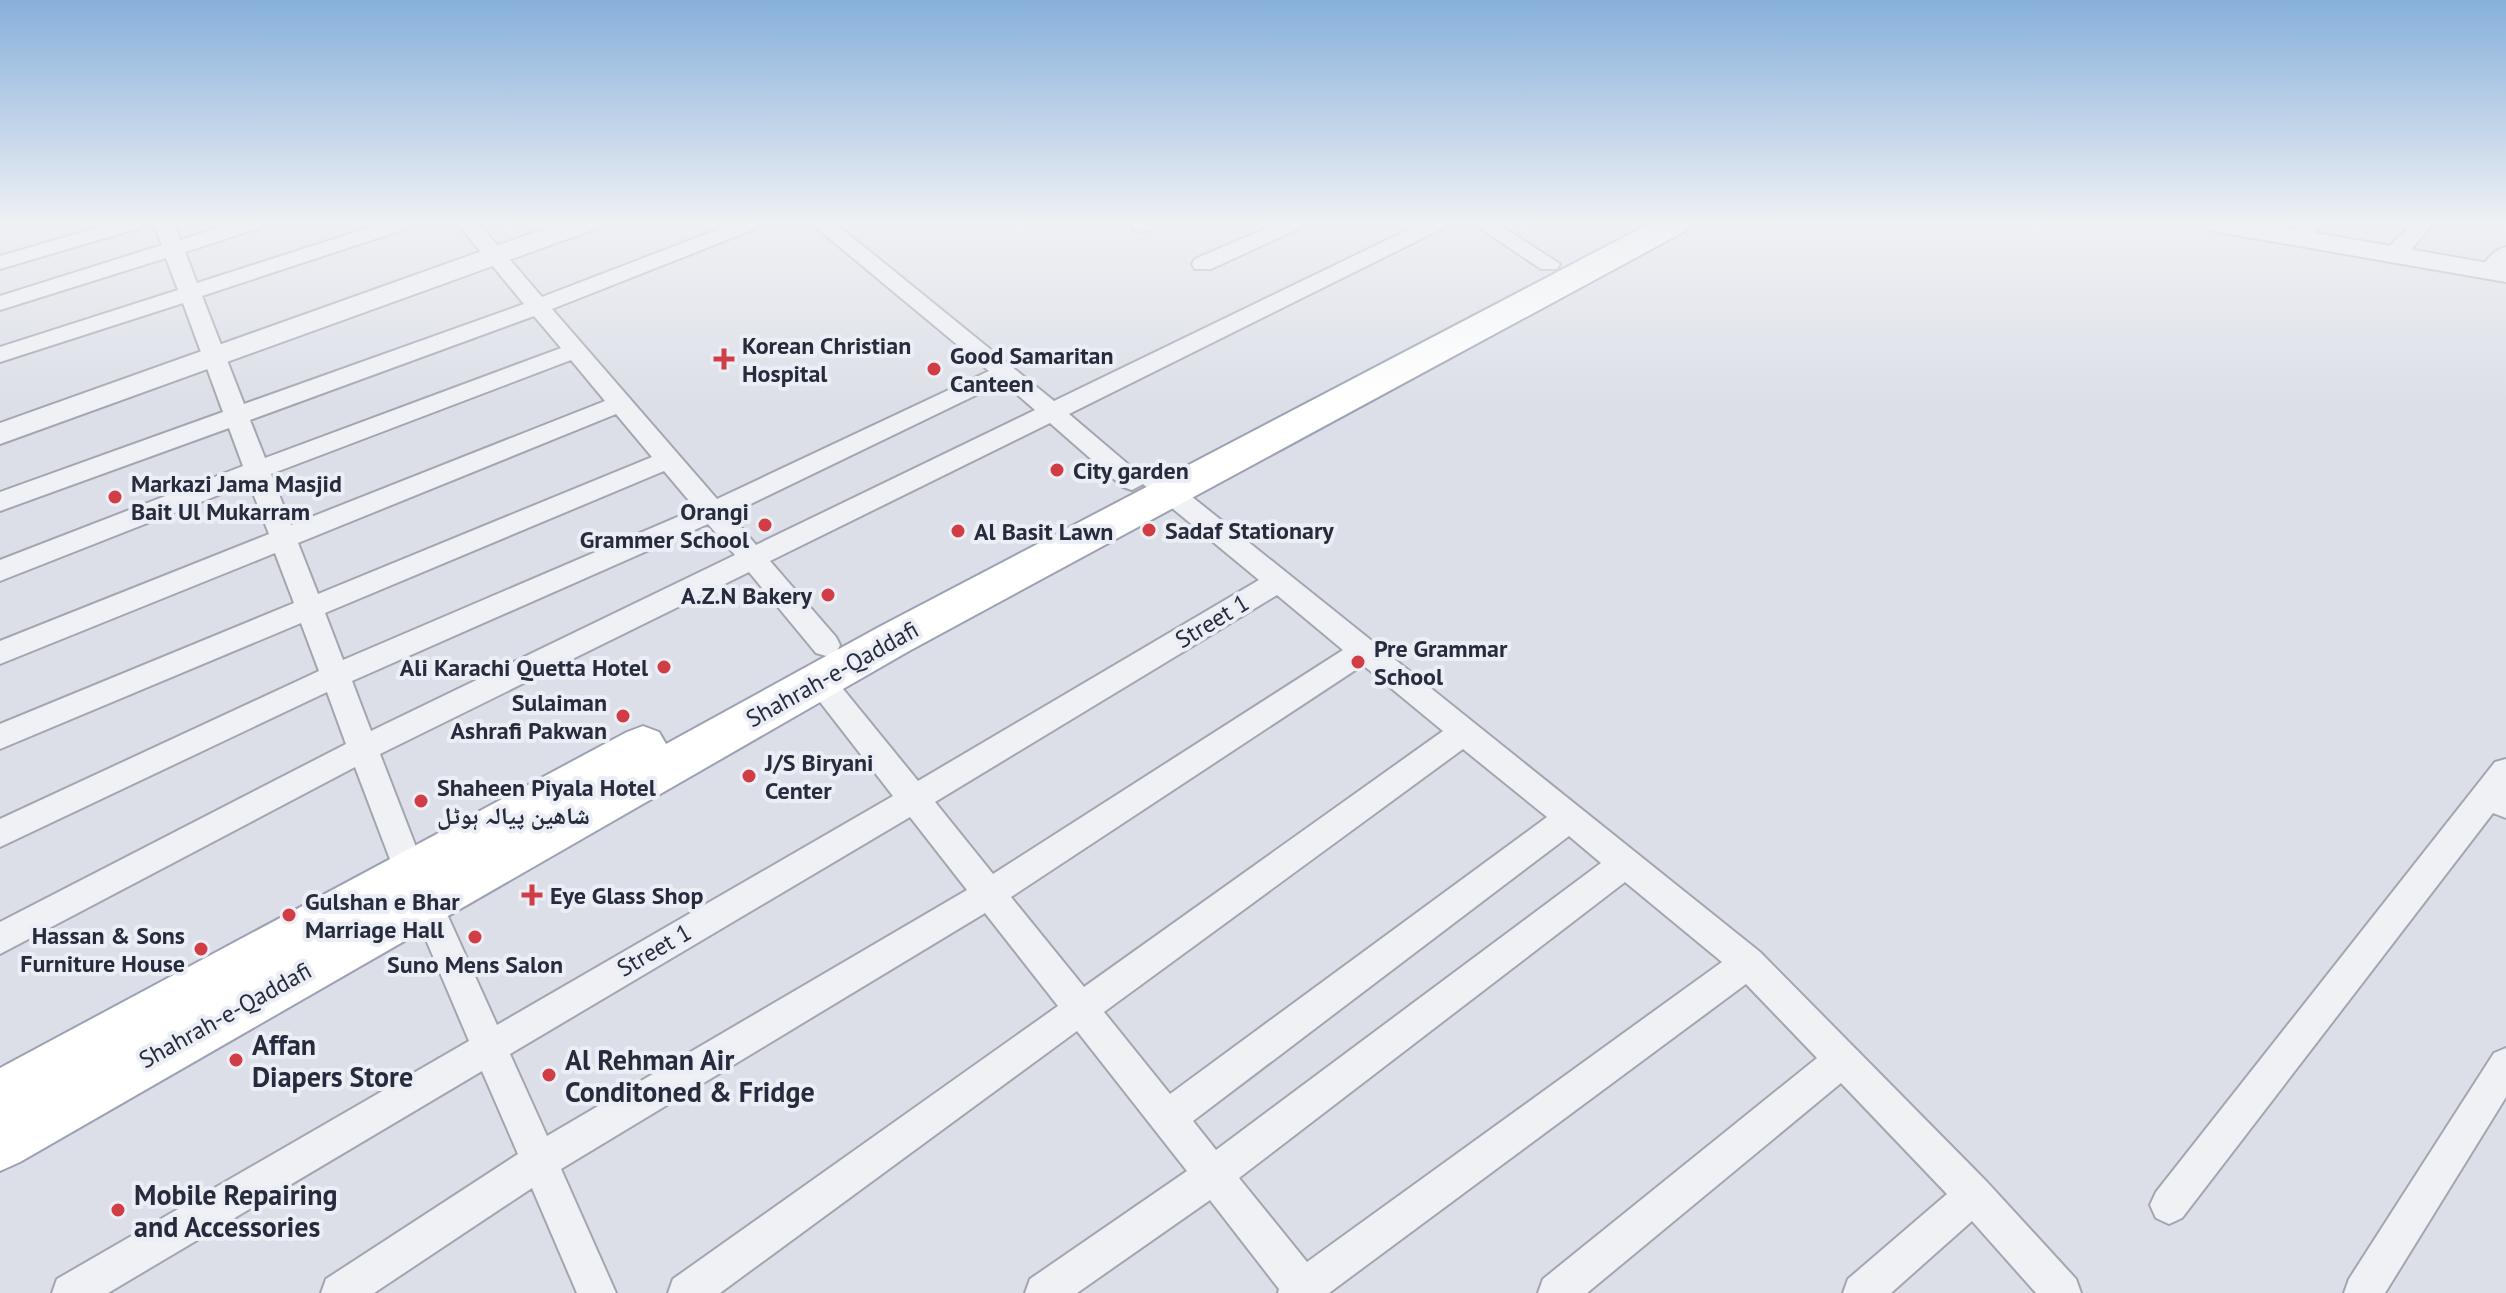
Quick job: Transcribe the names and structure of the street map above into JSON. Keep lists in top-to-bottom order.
{
  "streets": {
    "main road": ["Shahrah-e-Qaddafi"],
    "street": ["Street 1"]
  },
  "places": {
    "health": ["Korean Christian Hospital", "Eye Glass Shop"],
    "other": [
      "Good Samaritan Canteen",
      "City garden",
      "Markazi Jama Masjid Bait Ul Mukarram",
      "Orangi Grammer School",
      "Sadaf Stationary",
      "Al Basit Lawn",
      "A.Z.N Bakery",
      "Pre Grammar School",
      "Ali Karachi Quetta Hotel",
      "Sulaiman Ashrafi Pakwan",
      "J/S Biryani Center",
      "Shaheen Piyala Hotel شاھین پیالہ ہوٹل",
      "Gulshan e Bhar Marriage Hall",
      "Suno Mens Salon",
      "Hassan & Sons Furniture House",
      "Affan Diapers Store",
      "Al Rehman Air Conditoned & Fridge",
      "Mobile Repairing and Accessories"
    ]
  }
}
